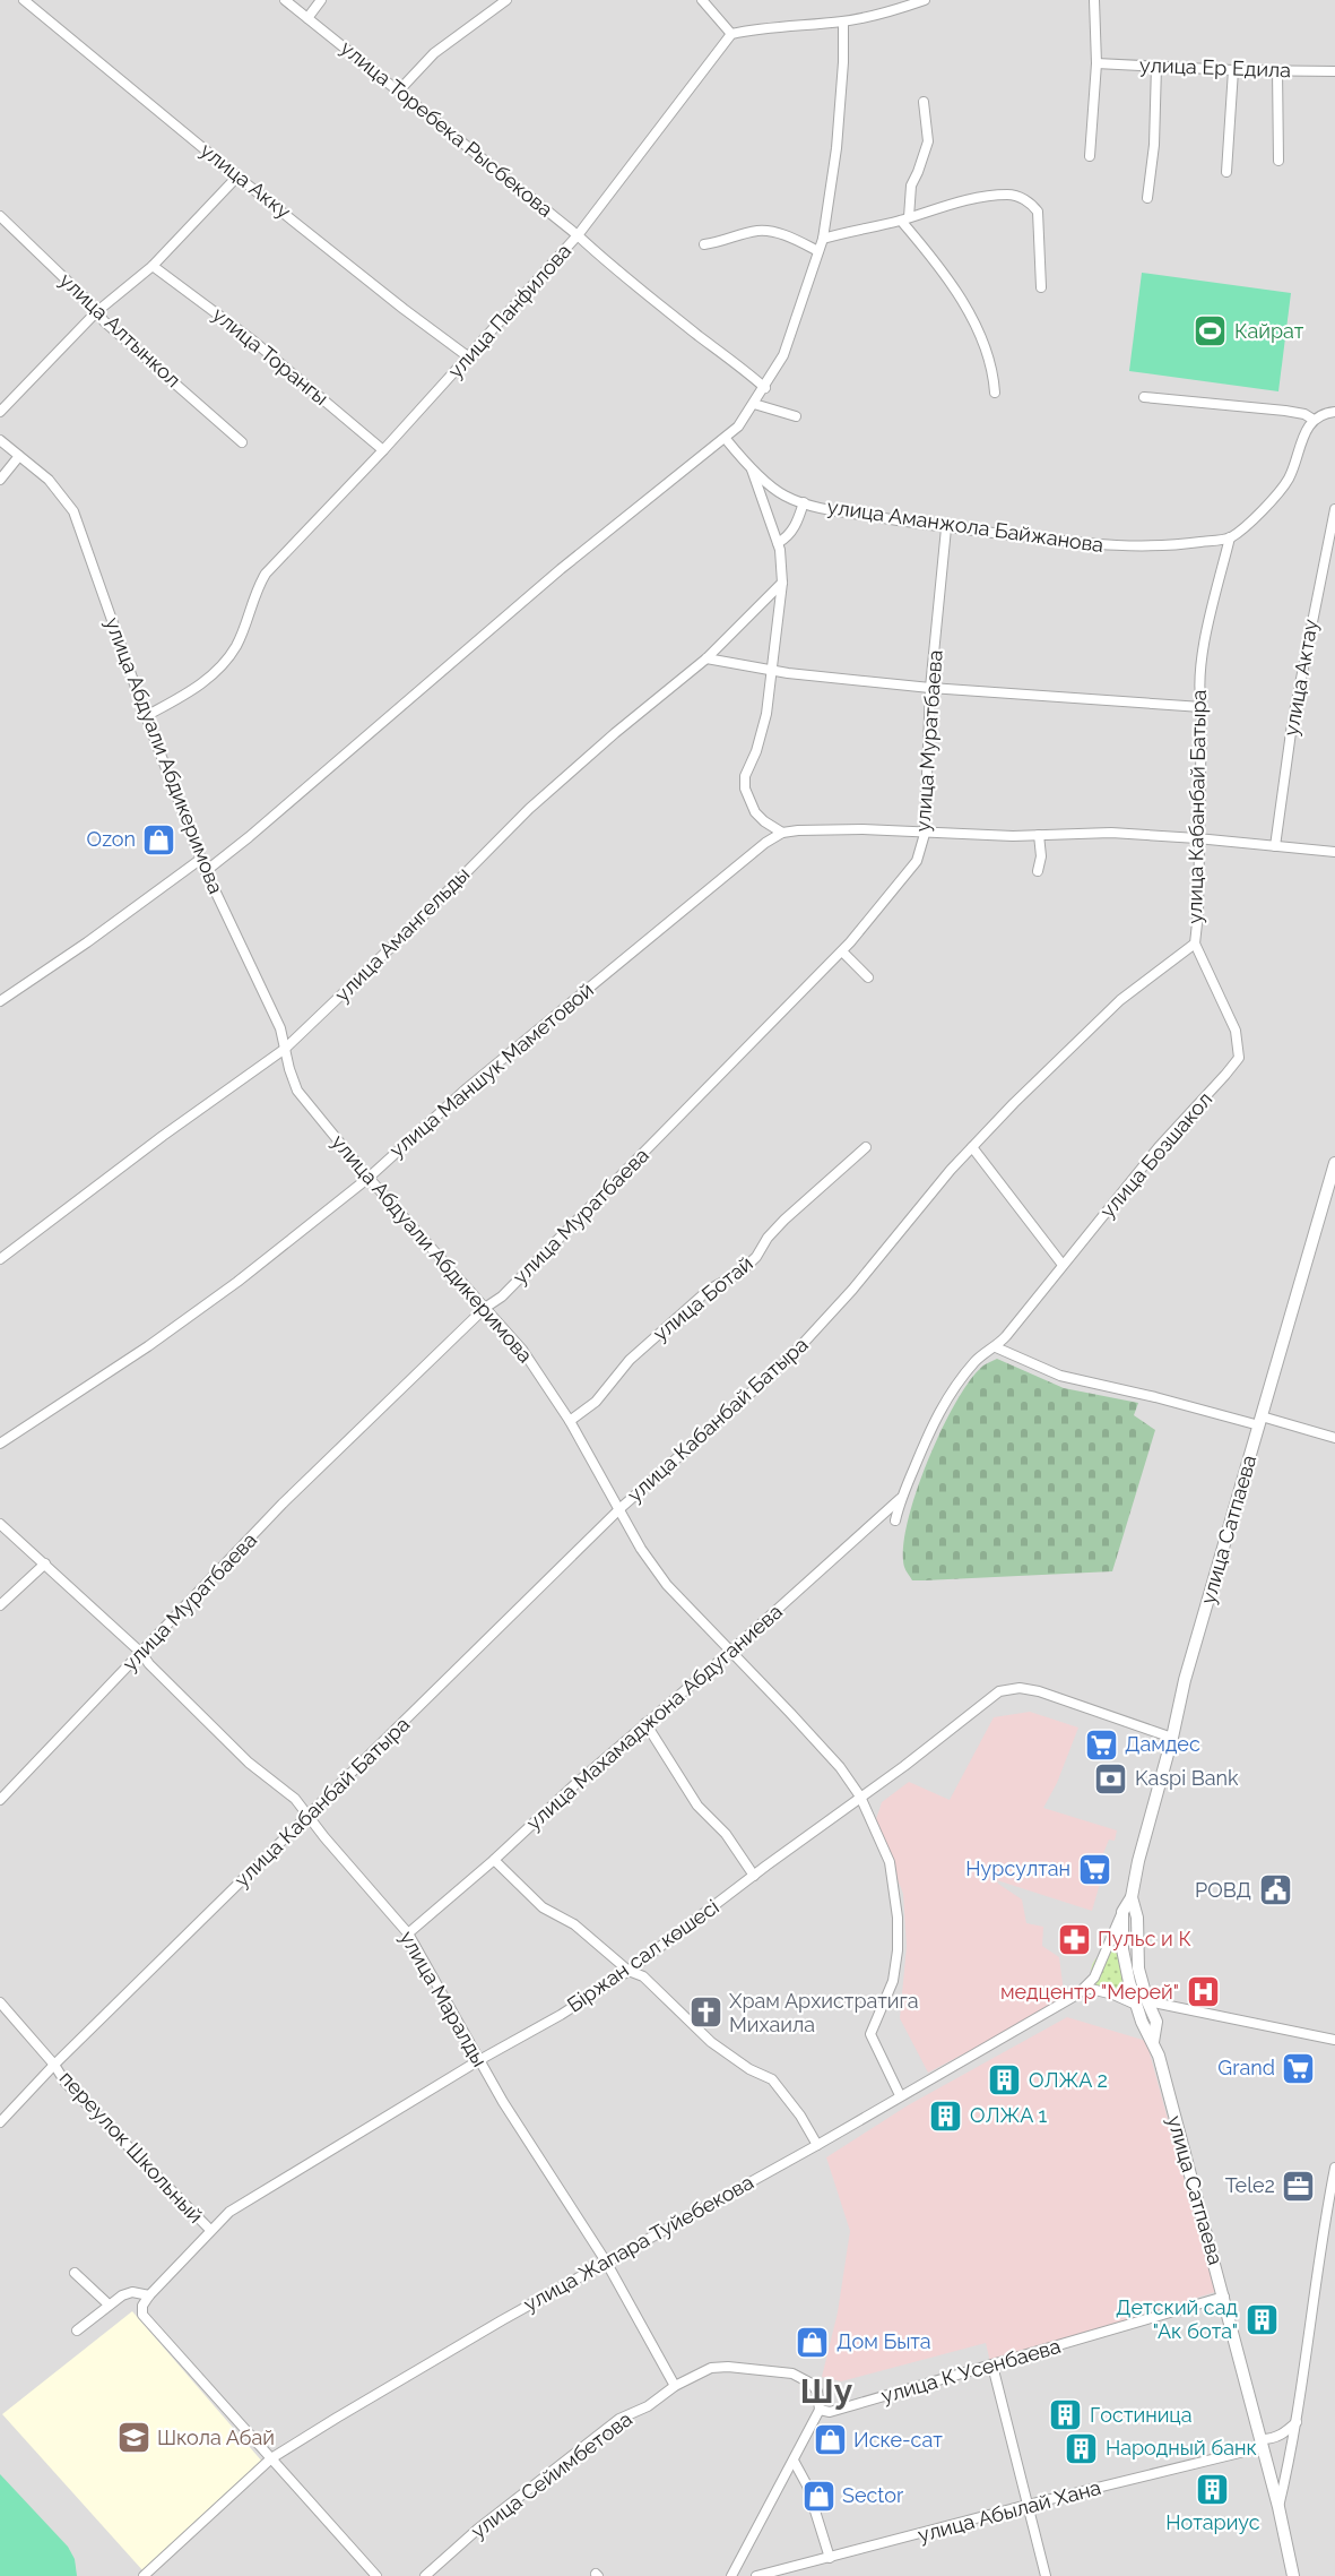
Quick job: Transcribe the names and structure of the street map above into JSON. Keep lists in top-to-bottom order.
{
  "streets": {
    "street": [
      "улица Ер Едила",
      "улица Торебека Рысбекова",
      "улица Акку",
      "улица Панфилова",
      "улица Алтынкол",
      "улица Торангы",
      "улица Аманжола Байжанова",
      "улица Актау",
      "улица Муратбаева",
      "улица Абдуали Абдикеримова",
      "улица Кабанбай Батыра",
      "улица Амангельды",
      "улица Маншук Маметовой",
      "улица Бозшакол",
      "улица Ботай",
      "улица Сатпаева",
      "улица Махамаджона Абдуганиева",
      "Біржан сал көшесі",
      "улица Маралды",
      "переулок Школьный",
      "улица Жапара Туйебекова",
      "улица К Усенбаева",
      "улица Сейимбетова",
      "улица Абылай Хана"
    ]
  },
  "crossings": [
    ["улица Торебека Рысбекова", "улица Панфилова"],
    ["улица Акку", "улица Панфилова"],
    ["улица Панфилова", "улица Торангы"],
    ["улица Панфилова", "улица Абдуали Абдикеримова"],
    ["улица Аманжола Байжанова", "улица Муратбаева"],
    ["улица Аманжола Байжанова", "улица Кабанбай Батыра"],
    ["улица Муратбаева", "улица Абдуали Абдикеримова"],
    ["улица Муратбаева", "улица Маралды"],
    ["улица Абдуали Абдикеримова", "улица Кабанбай Батыра"],
    ["улица Абдуали Абдикеримова", "улица Амангельды"],
    ["улица Абдуали Абдикеримова", "улица Маншук Маметовой"],
    ["улица Абдуали Абдикеримова", "улица Ботай"],
    ["улица Абдуали Абдикеримова", "улица Махамаджона Абдуганиева"],
    ["улица Абдуали Абдикеримова", "Біржан сал көшесі"],
    ["улица Абдуали Абдикеримова", "улица Жапара Туйебекова"],
    ["улица Кабанбай Батыра", "улица Бозшакол"],
    ["улица Кабанбай Батыра", "улица Маралды"],
    ["улица Кабанбай Батыра", "переулок Школьный"],
    ["улица Бозшакол", "улица Махамаджона Абдуганиева"],
    ["улица Сатпаева", "Біржан сал көшесі"],
    ["улица Сатпаева", "улица Жапара Туйебекова"],
    ["улица Сатпаева", "улица К Усенбаева"],
    ["улица Сатпаева", "улица Абылай Хана"],
    ["улица Махамаджона Абдуганиева", "улица Маралды"],
    ["Біржан сал көшесі", "улица Маралды"],
    ["Біржан сал көшесі", "переулок Школьный"],
    ["Біржан сал көшесі", "улица Жапара Туйебекова"],
    ["улица Маралды", "улица Жапара Туйебекова"],
    ["улица Маралды", "улица Сейимбетова"],
    ["улица К Усенбаева", "улица Сейимбетова"]
  ],
  "districts": ["Шу"],
  "places": {
    "sports": ["Кайрат"],
    "shop": [
      "Ozon",
      "Дом Быта",
      "Иске-сат",
      "Sector"
    ],
    "supermarket": ["Дамдес", "Нурсултан", "Grand"],
    "bank": ["Kaspi Bank"],
    "public building": ["РОВД"],
    "pharmacy": ["Пульс и К"],
    "hospital": ["медцентр \"Мерей\""],
    "church": ["Храм Архистратига Михаила"],
    "building": [
      "ОЛЖА 2",
      "ОЛЖА 1",
      "Детский сад \"Ак бота\"",
      "Гостиница",
      "Народный банк",
      "Нотариус"
    ],
    "office": ["Tele2"],
    "school or university": ["Школа Абай"]
  }
}
